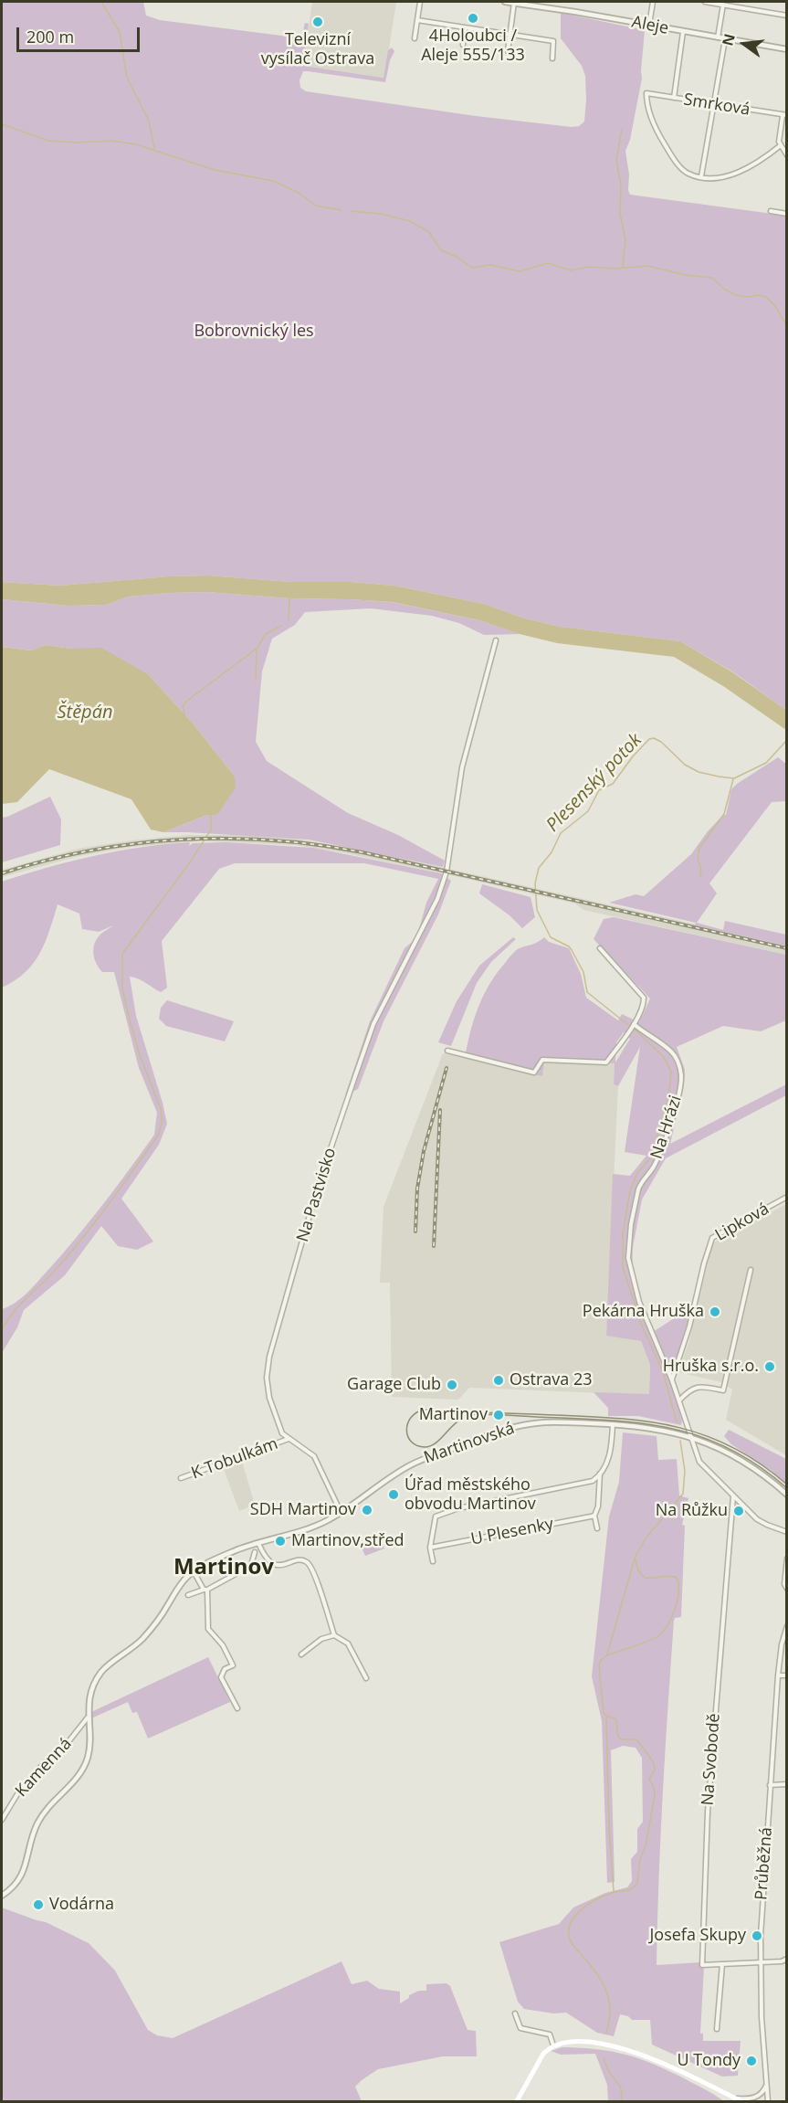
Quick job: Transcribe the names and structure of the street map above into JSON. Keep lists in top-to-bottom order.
{
  "streets": {
    "street": [
      "Aleje",
      "Smrková",
      "Na Hrázi",
      "Na Pastvisko",
      "Lipková",
      "Martinovská",
      "K Tobulkám",
      "U Plesenky",
      "Na Svobodě",
      "Kamenná",
      "Průběžná"
    ]
  },
  "crossings": [
    ["Na Hrázi", "Lipková"],
    ["Na Hrázi", "Martinovská"],
    ["Na Pastvisko", "Martinovská"],
    ["Na Pastvisko", "K Tobulkám"],
    ["Martinovská", "Kamenná"],
    ["Na Svobodě", "Průběžná"]
  ],
  "districts": ["Martinov"],
  "water": ["Štěpán", "Plesenský potok"],
  "parks": ["Bobrovnický les"],
  "places": [
    "4Holoubci / Aleje 555/133",
    "Televizní vysílač Ostrava",
    "Pekárna Hruška",
    "Hruška s.r.o.",
    "Ostrava 23",
    "Garage Club",
    "Martinov",
    "Úřad městského obvodu Martinov",
    "SDH Martinov",
    "Na Růžku",
    "Martinov,střed",
    "Vodárna",
    "Josefa Skupy",
    "U Tondy"
  ],
  "scale_bar": "200 m",
  "north": "left"
}
